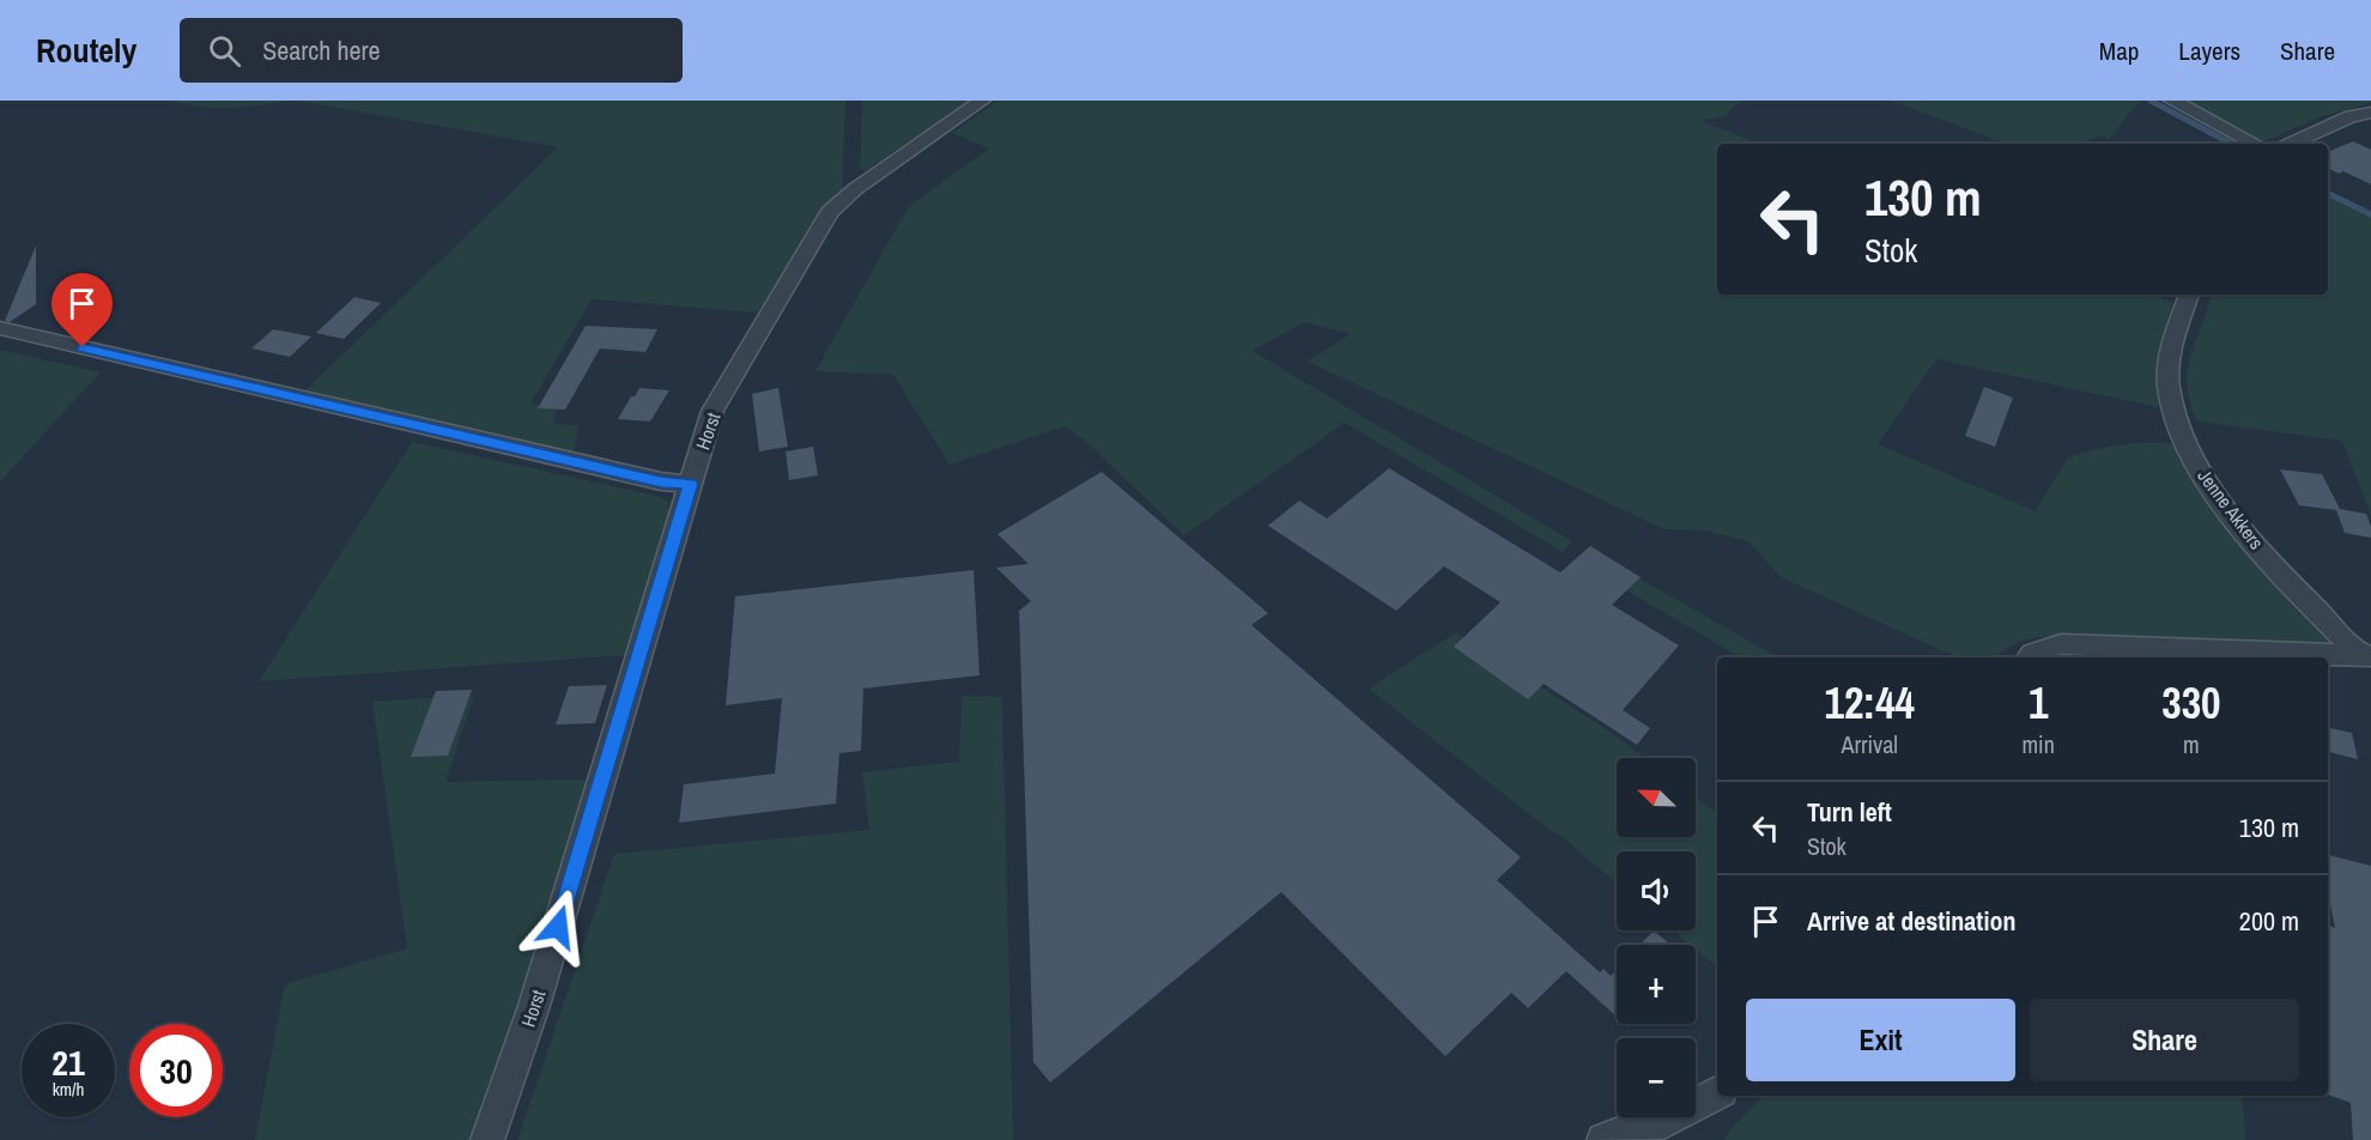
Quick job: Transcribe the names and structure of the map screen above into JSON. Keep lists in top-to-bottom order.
{
  "streets": {
    "street": ["Horst", "Jenne Akkers"]
  },
  "north": "top left",
  "page": {
    "header": "Routely",
    "search": "Search here",
    "nav": ["Map", "Layers", "Share"],
    "turn": ["130 m", "Stok"],
    "eta": [
      "12:44",
      "Arrival",
      "1",
      "min",
      "330",
      "m"
    ],
    "map_buttons": ["+", "−"],
    "list": [
      {
        "name": "Turn left",
        "note": "Stok",
        "value": "130 m"
      },
      {
        "name": "Arrive at destination",
        "value": "200 m"
      }
    ],
    "buttons": ["Exit", "Share"],
    "speed": "21 km/h",
    "limit": "30"
  }
}
